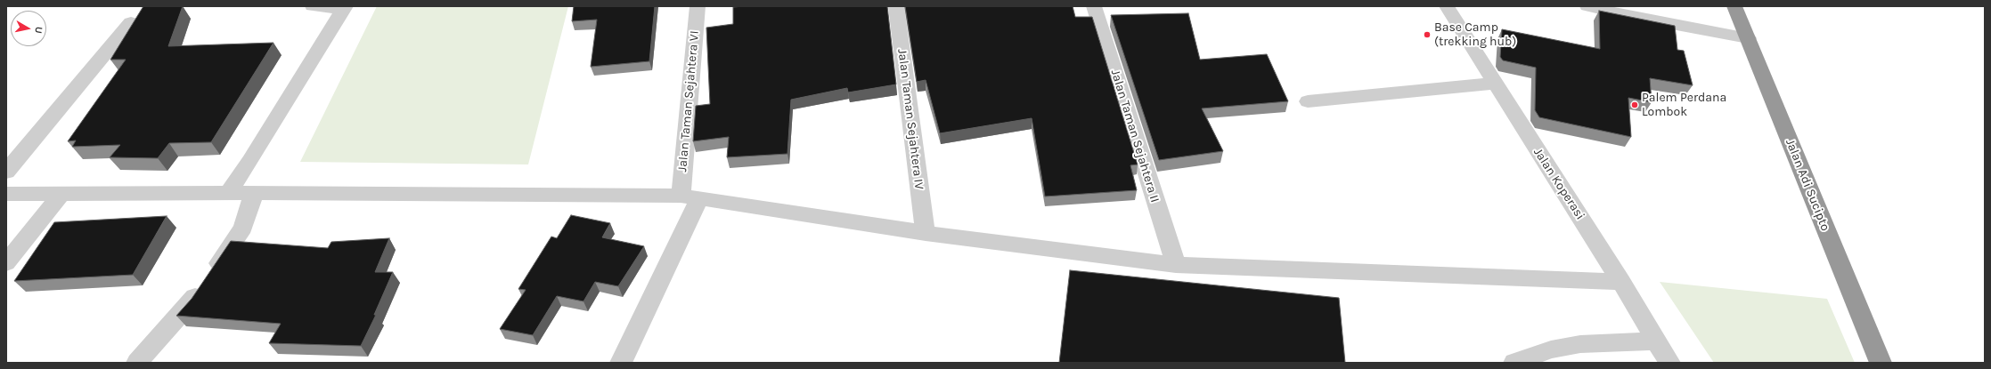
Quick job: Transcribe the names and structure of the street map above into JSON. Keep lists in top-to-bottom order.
{
  "streets": {
    "highway": ["Jalan Adi Sucipto"],
    "street": [
      "Jalan Taman Sejahtera VI",
      "Jalan Taman Sejahtera IV",
      "Jalan Taman Sejahtera II",
      "Jalan Koperasi"
    ]
  },
  "places": ["Base Camp (trekking hub)", "Palem Perdana Lombok"],
  "north": "right"
}
